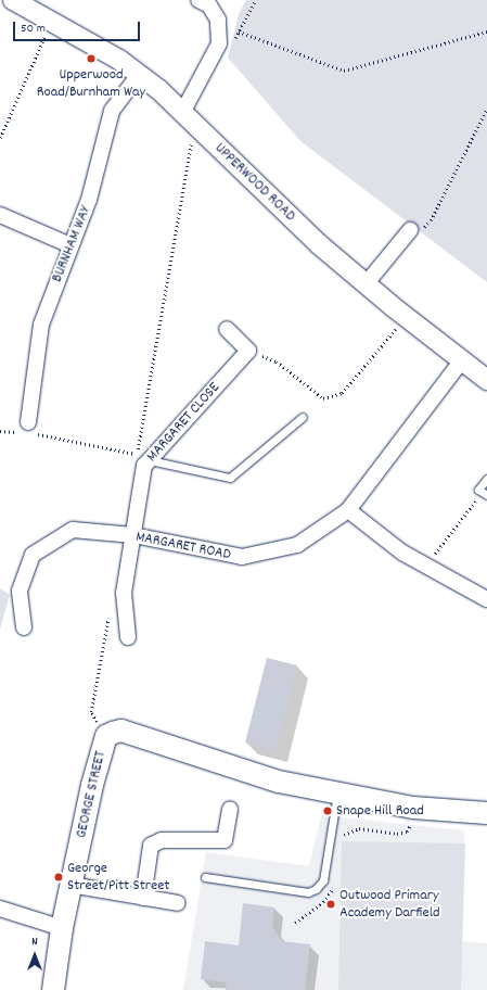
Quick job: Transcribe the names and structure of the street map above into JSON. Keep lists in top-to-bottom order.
{
  "streets": {
    "main road": ["GEORGE STREET"],
    "street": [
      "UPPERWOOD ROAD",
      "BURNHAM WAY",
      "MARGARET CLOSE",
      "MARGARET ROAD"
    ]
  },
  "crossings": [
    ["UPPERWOOD ROAD", "BURNHAM WAY"],
    ["UPPERWOOD ROAD", "MARGARET ROAD"],
    ["MARGARET CLOSE", "MARGARET ROAD"]
  ],
  "places": [
    "Upperwood Road/Burnham Way",
    "Snape Hill Road",
    "George Street/Pitt Street",
    "Outwood Primary Academy Darfield"
  ],
  "scale_bar": "50 m",
  "north": "top"
}
